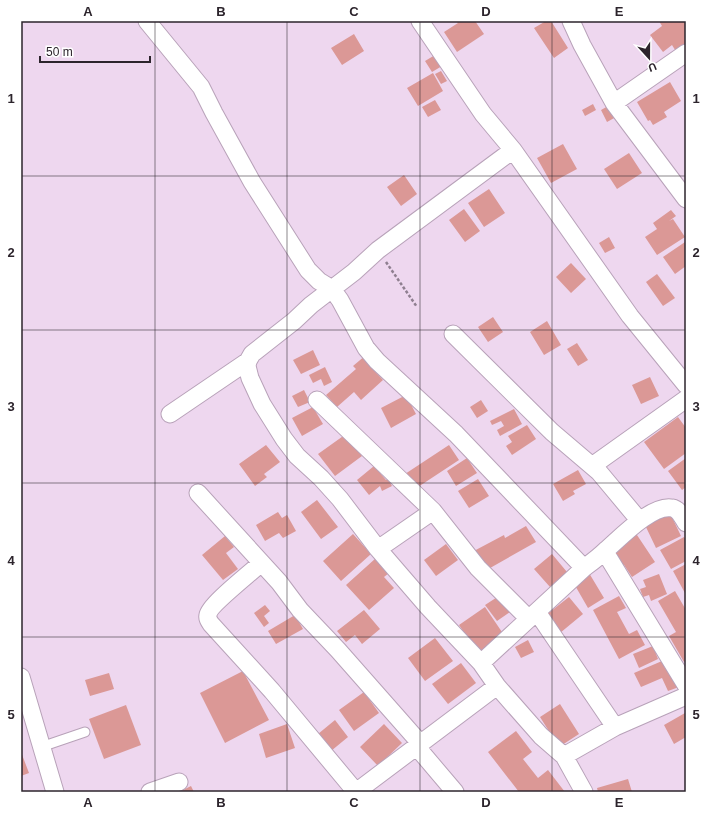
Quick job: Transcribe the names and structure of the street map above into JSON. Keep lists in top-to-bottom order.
{
  "scale_bar": "50 m",
  "north": "bottom",
  "grid": {
    "columns": [
      "A",
      "B",
      "C",
      "D",
      "E"
    ],
    "rows": [
      "1",
      "2",
      "3",
      "4",
      "5"
    ]
  }
}
